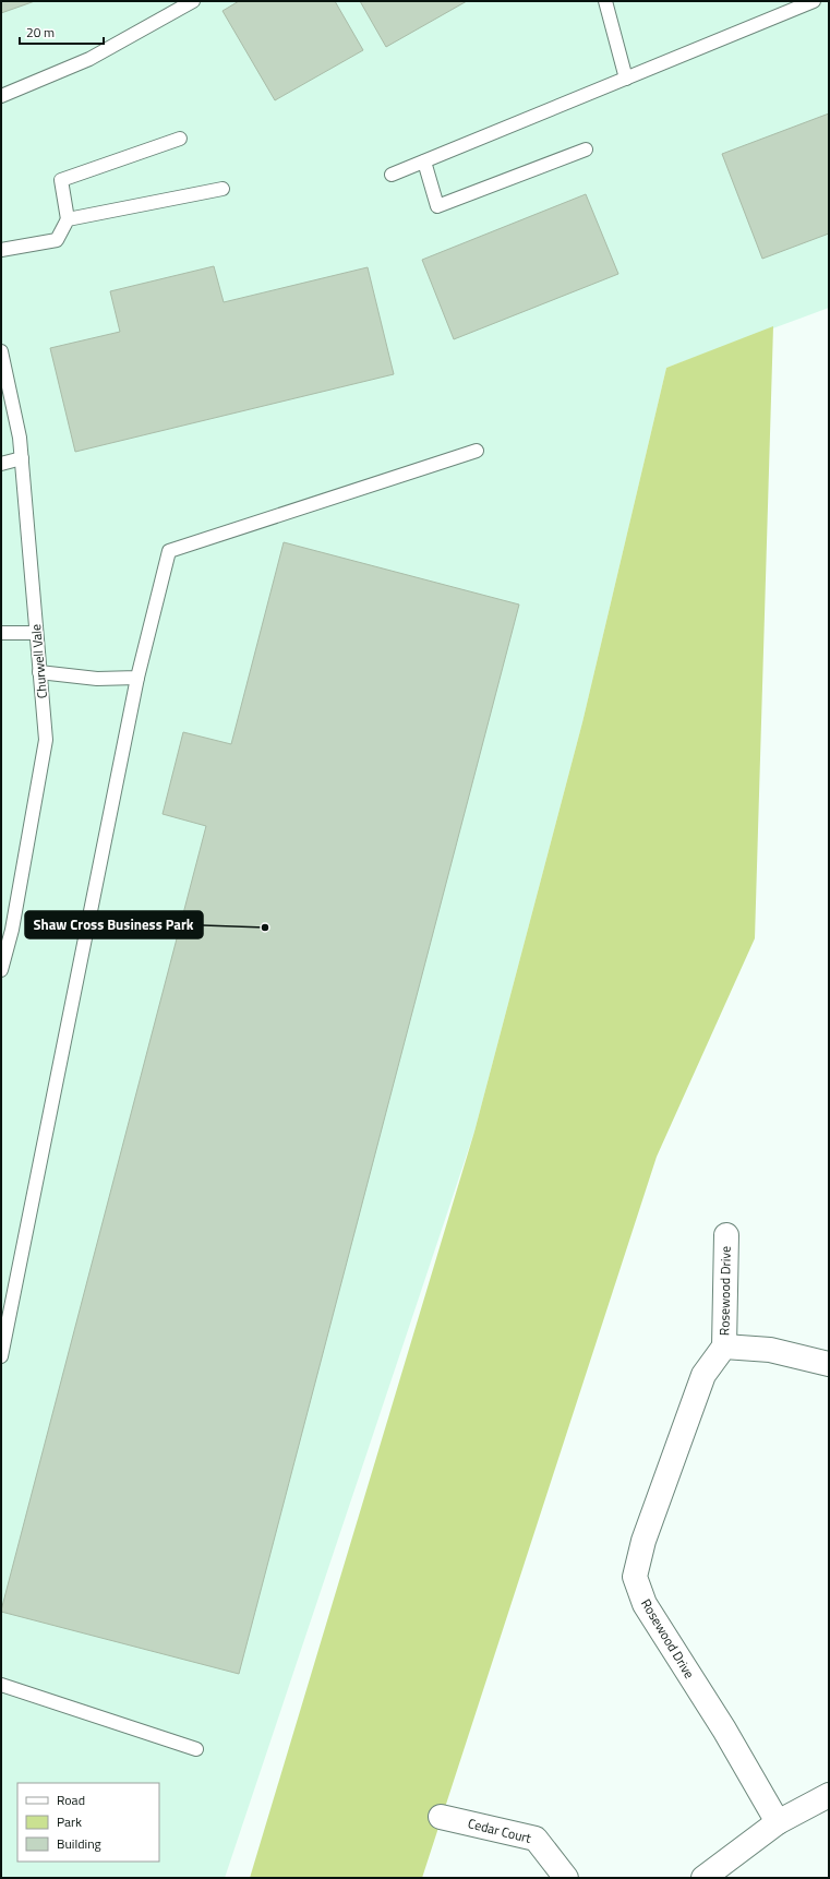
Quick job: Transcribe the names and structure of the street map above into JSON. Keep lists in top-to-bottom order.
{
  "streets": {
    "street": ["Rosewood Drive", "Cedar Court"],
    "lane": ["Churwell Vale"]
  },
  "places": ["Shaw Cross Business Park"],
  "legend": ["Road", "Park", "Building"],
  "scale_bar": "20 m"
}
